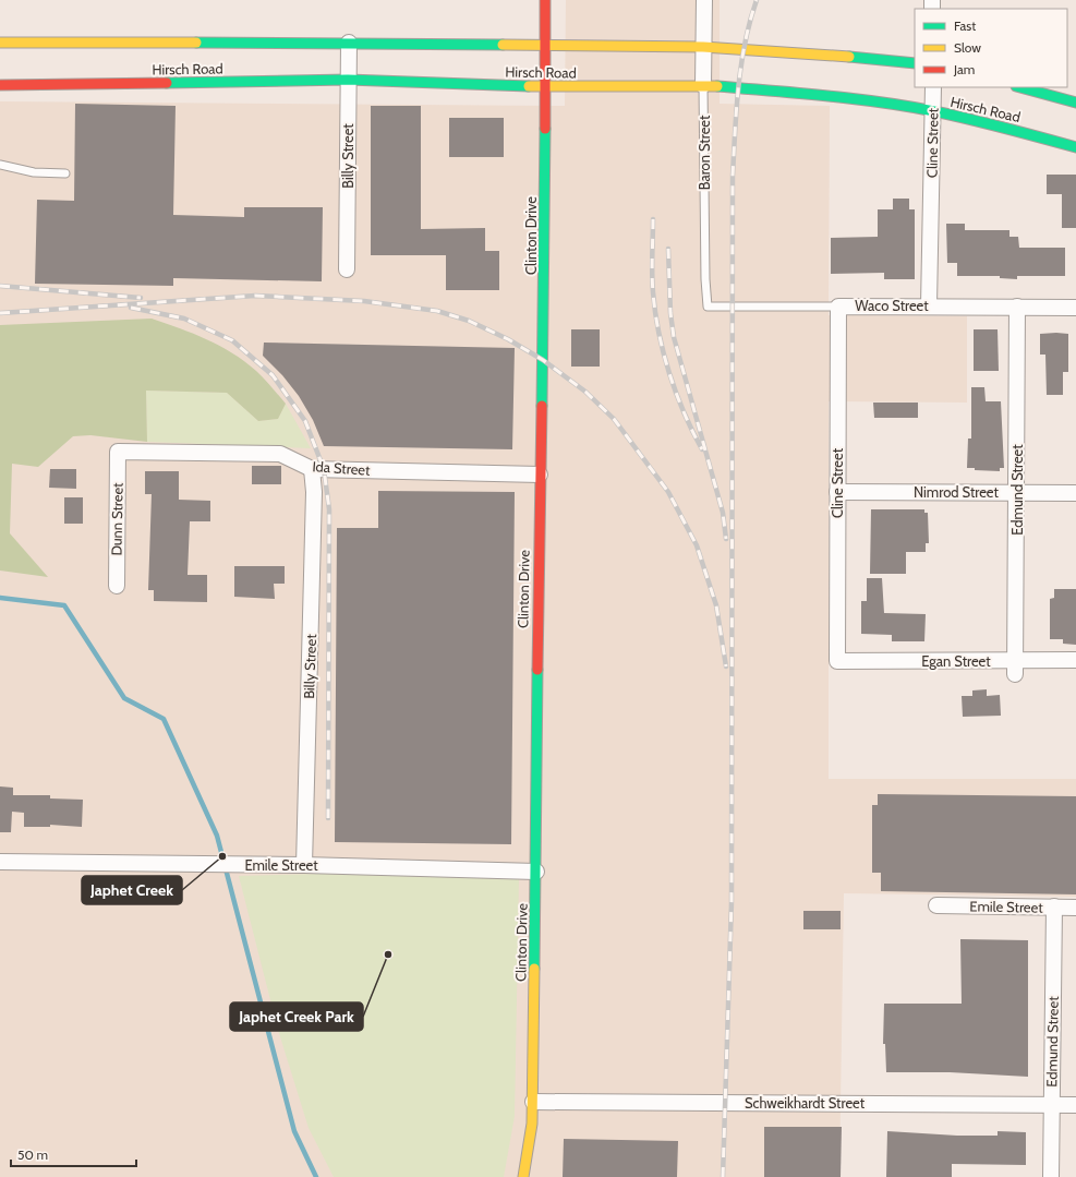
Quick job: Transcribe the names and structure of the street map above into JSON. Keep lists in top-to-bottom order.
{
  "streets": {
    "main road": ["Hirsch Road", "Clinton Drive"],
    "street": [
      "Cline Street",
      "Baron Street",
      "Billy Street",
      "Waco Street",
      "Ida Street",
      "Edmund Street",
      "Nimrod Street",
      "Dunn Street",
      "Egan Street",
      "Emile Street",
      "Schweikhardt Street"
    ]
  },
  "crossings": [
    ["Hirsch Road", "Cline Street"],
    ["Hirsch Road", "Baron Street"],
    ["Hirsch Road", "Billy Street"],
    ["Hirsch Road", "Clinton Drive"],
    ["Cline Street", "Waco Street"],
    ["Cline Street", "Nimrod Street"],
    ["Cline Street", "Egan Street"],
    ["Baron Street", "Waco Street"],
    ["Billy Street", "Ida Street"],
    ["Billy Street", "Emile Street"],
    ["Clinton Drive", "Ida Street"],
    ["Clinton Drive", "Emile Street"],
    ["Clinton Drive", "Schweikhardt Street"],
    ["Waco Street", "Edmund Street"],
    ["Ida Street", "Dunn Street"],
    ["Edmund Street", "Nimrod Street"],
    ["Edmund Street", "Egan Street"],
    ["Edmund Street", "Emile Street"],
    ["Edmund Street", "Schweikhardt Street"]
  ],
  "places": ["Japhet Creek", "Japhet Creek Park"],
  "legend": ["Fast", "Slow", "Jam"],
  "scale_bar": "50 m"
}
